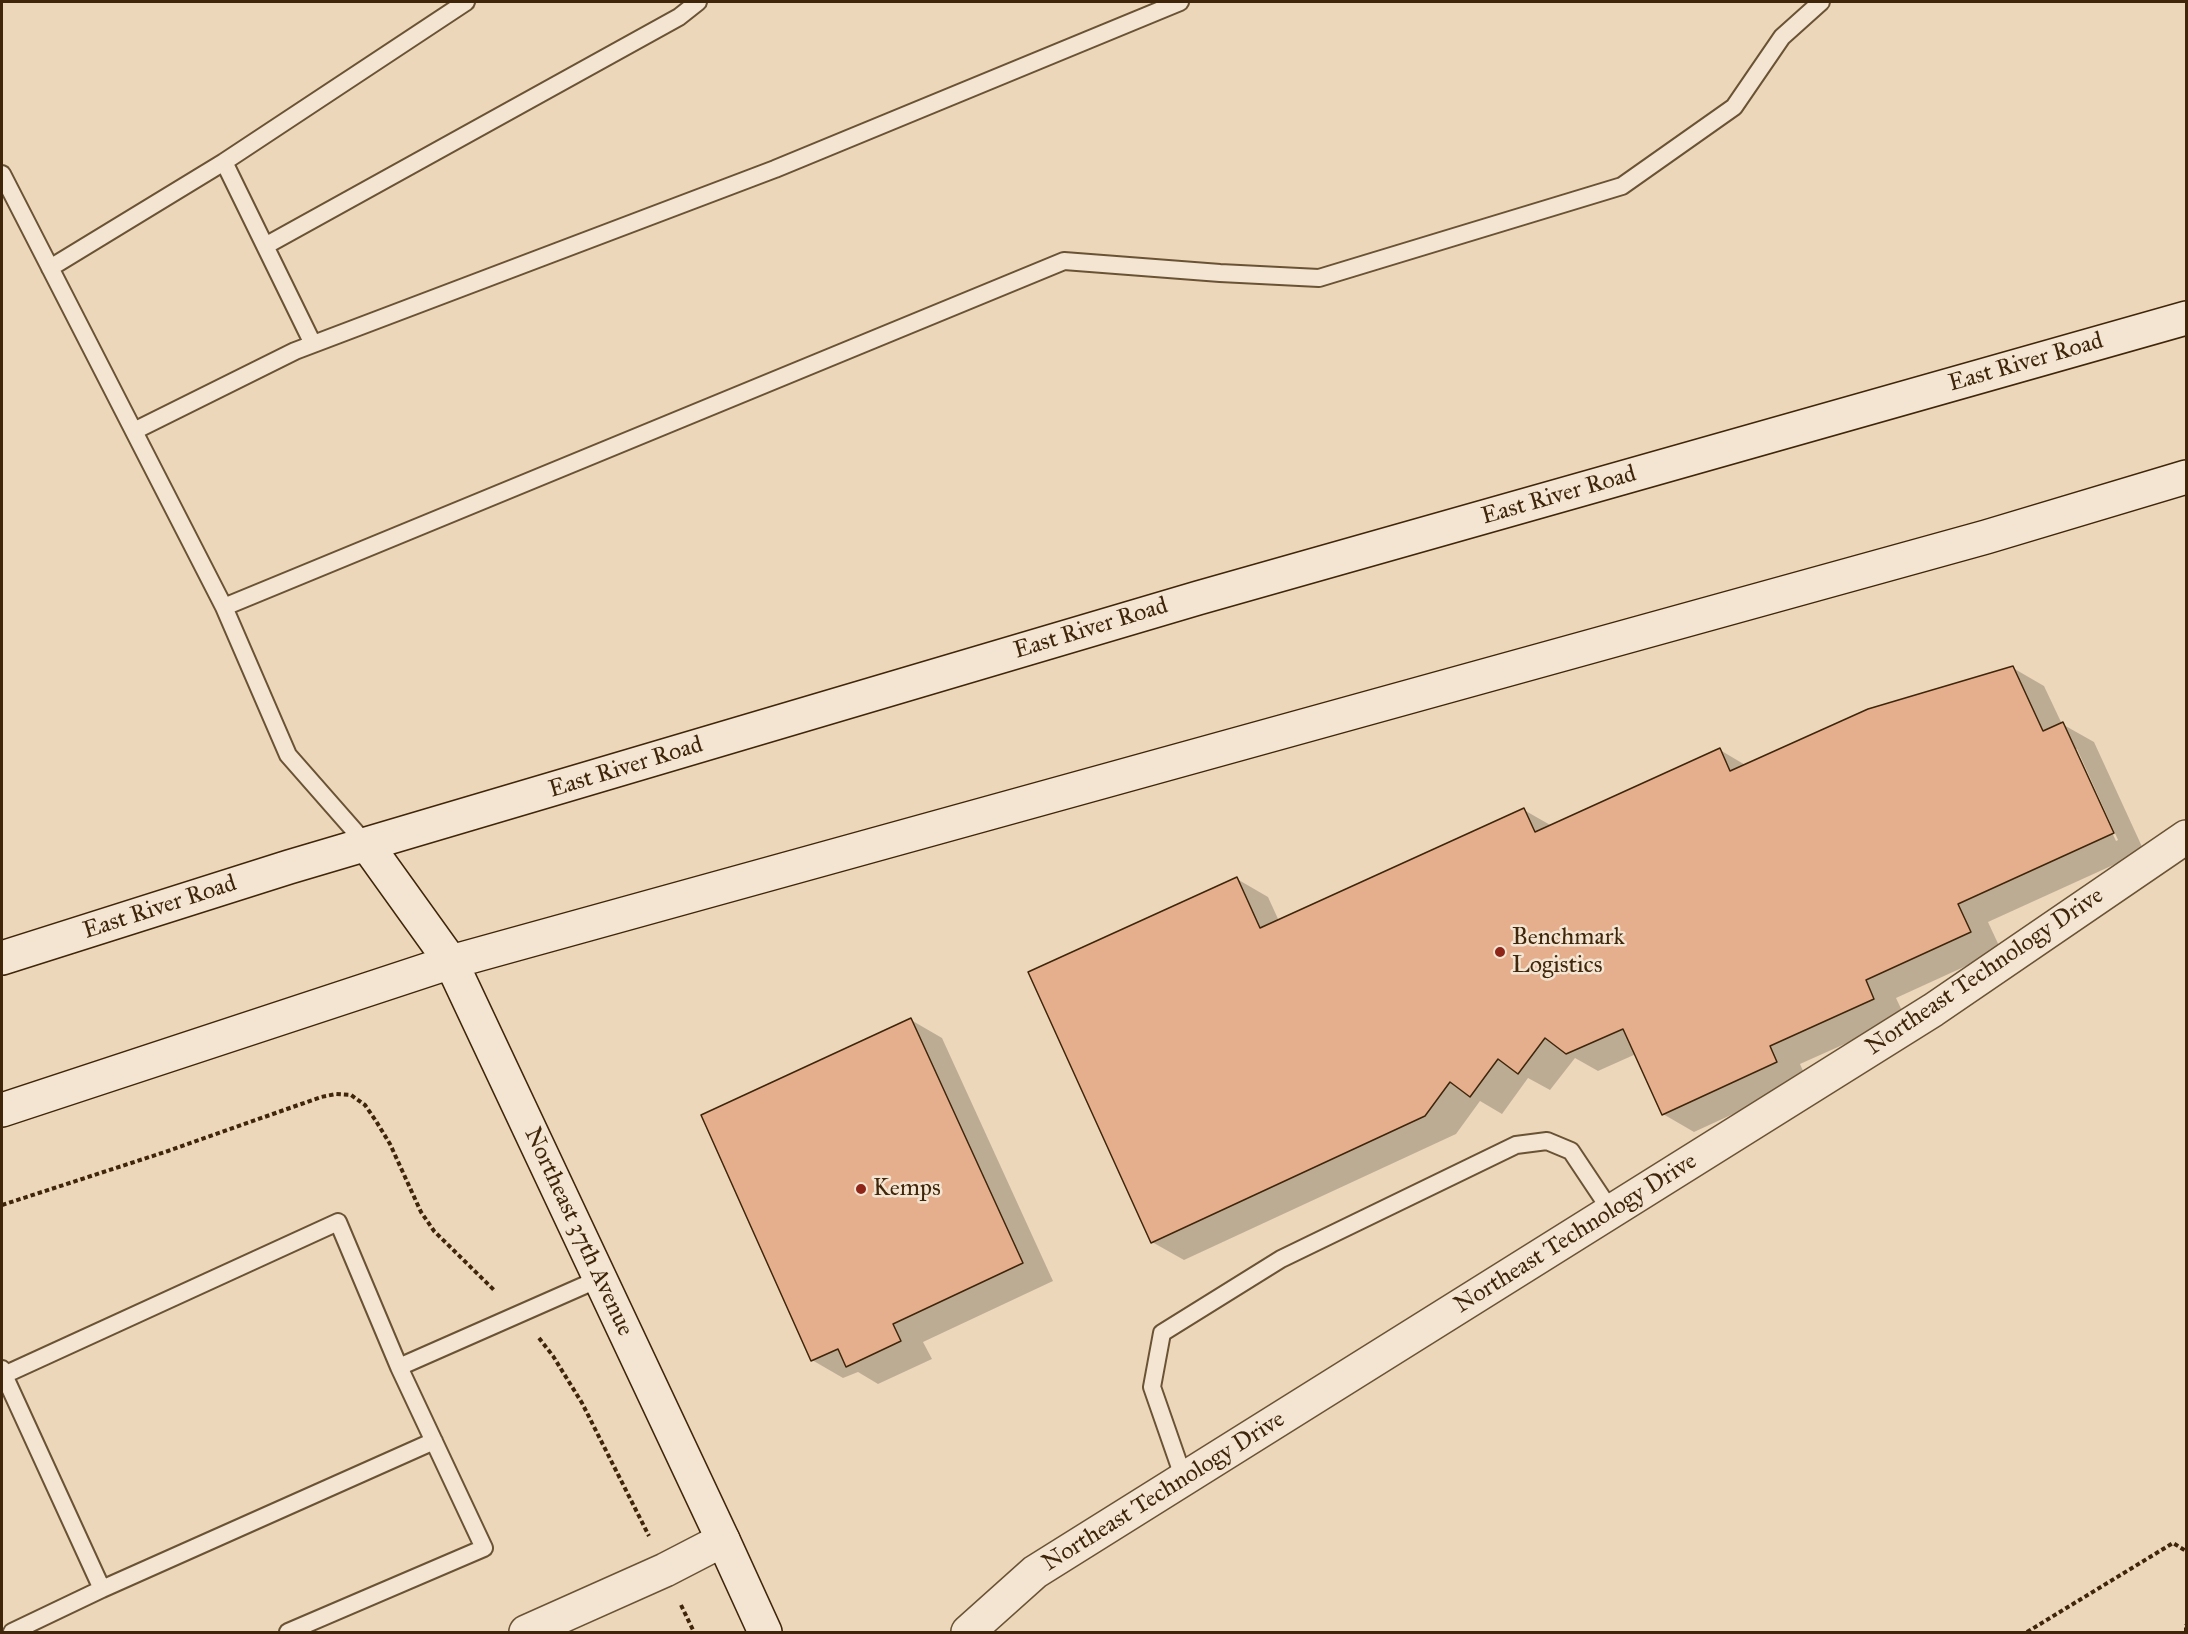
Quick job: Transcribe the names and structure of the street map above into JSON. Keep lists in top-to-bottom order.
{
  "streets": {
    "street": ["East River Road", "Northeast Technology Drive", "Northeast 37th Avenue"]
  },
  "crossings": [
    ["East River Road", "Northeast 37th Avenue"]
  ],
  "places": ["Benchmark Logistics", "Kemps"]
}
